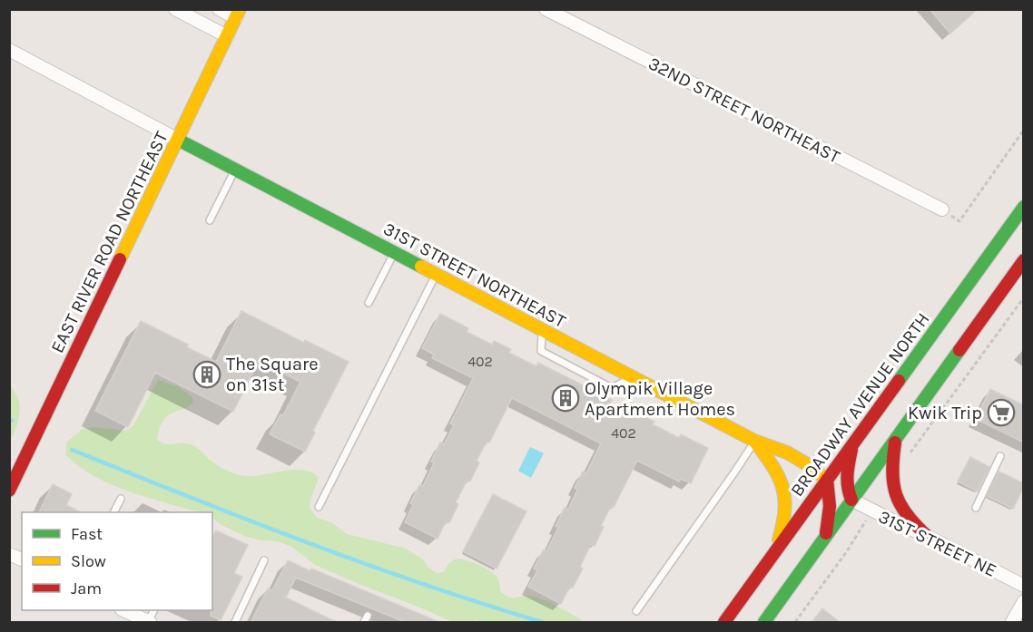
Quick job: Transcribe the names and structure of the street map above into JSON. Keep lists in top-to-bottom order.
{
  "streets": {
    "main road": ["EAST RIVER ROAD NORTHEAST", "31ST STREET NORTHEAST", "BROADWAY AVENUE NORTH"],
    "street": ["32ND STREET NORTHEAST", "31ST STREET NE"]
  },
  "crossings": [
    ["EAST RIVER ROAD NORTHEAST", "31ST STREET NORTHEAST"],
    ["31ST STREET NORTHEAST", "BROADWAY AVENUE NORTH"]
  ],
  "places": {
    "building": ["The Square on 31st", "Olympik Village Apartment Homes"],
    "supermarket": ["Kwik Trip"]
  },
  "house_numbers": ["402", "402"],
  "legend": ["Fast", "Slow", "Jam"]
}
